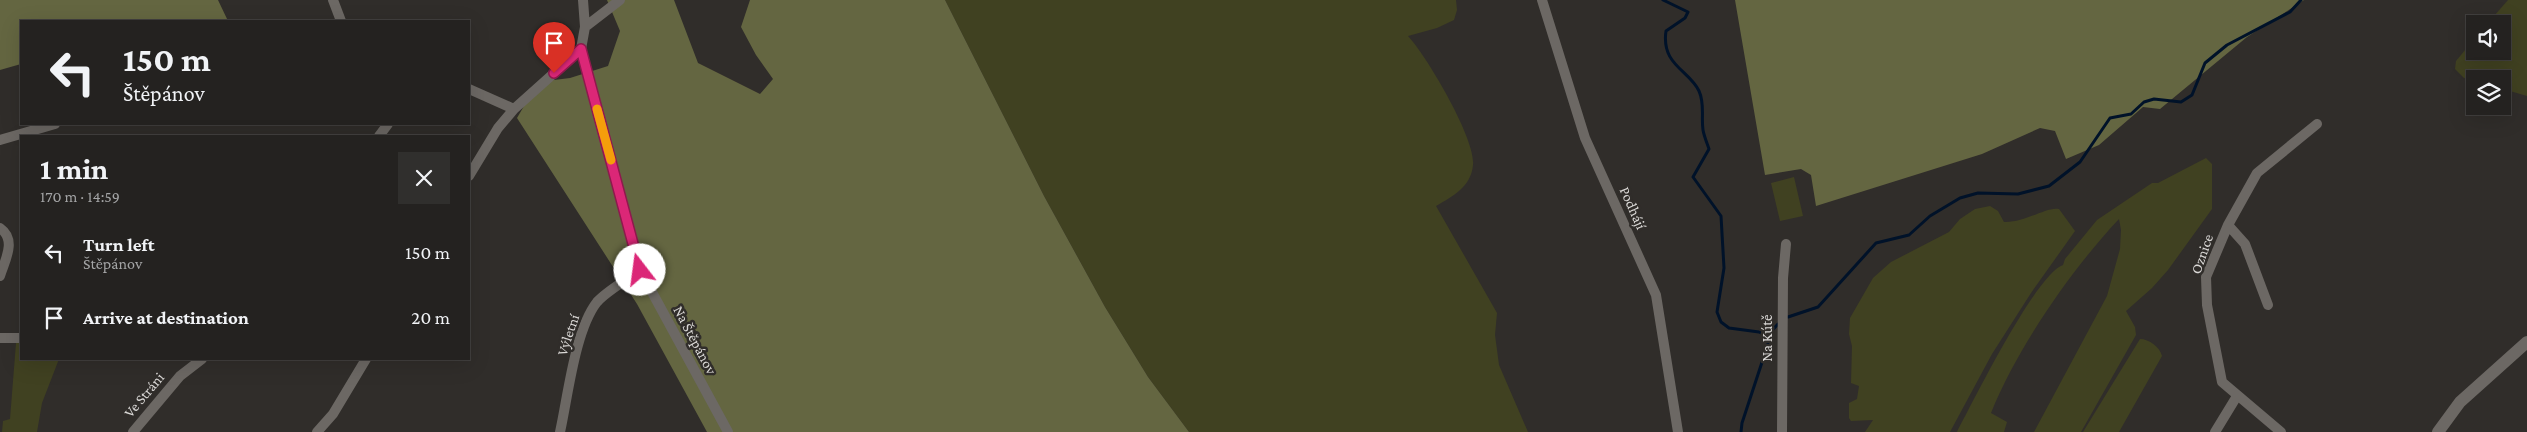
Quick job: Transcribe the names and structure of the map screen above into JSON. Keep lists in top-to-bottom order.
{
  "streets": {
    "street": [
      "Podhájí",
      "Oznice",
      "Výletní",
      "Na Kútě",
      "Na Štěpánov",
      "Ve Stráni"
    ]
  },
  "crossings": [
    ["Výletní", "Na Štěpánov"]
  ],
  "page": {
    "turn": ["150 m", "Štěpánov"],
    "heading": ["1 min", "170 m · 14:59"],
    "list": [
      {
        "name": "Turn left",
        "note": "Štěpánov",
        "value": "150 m"
      },
      {
        "name": "Arrive at destination",
        "value": "20 m"
      }
    ]
  }
}
